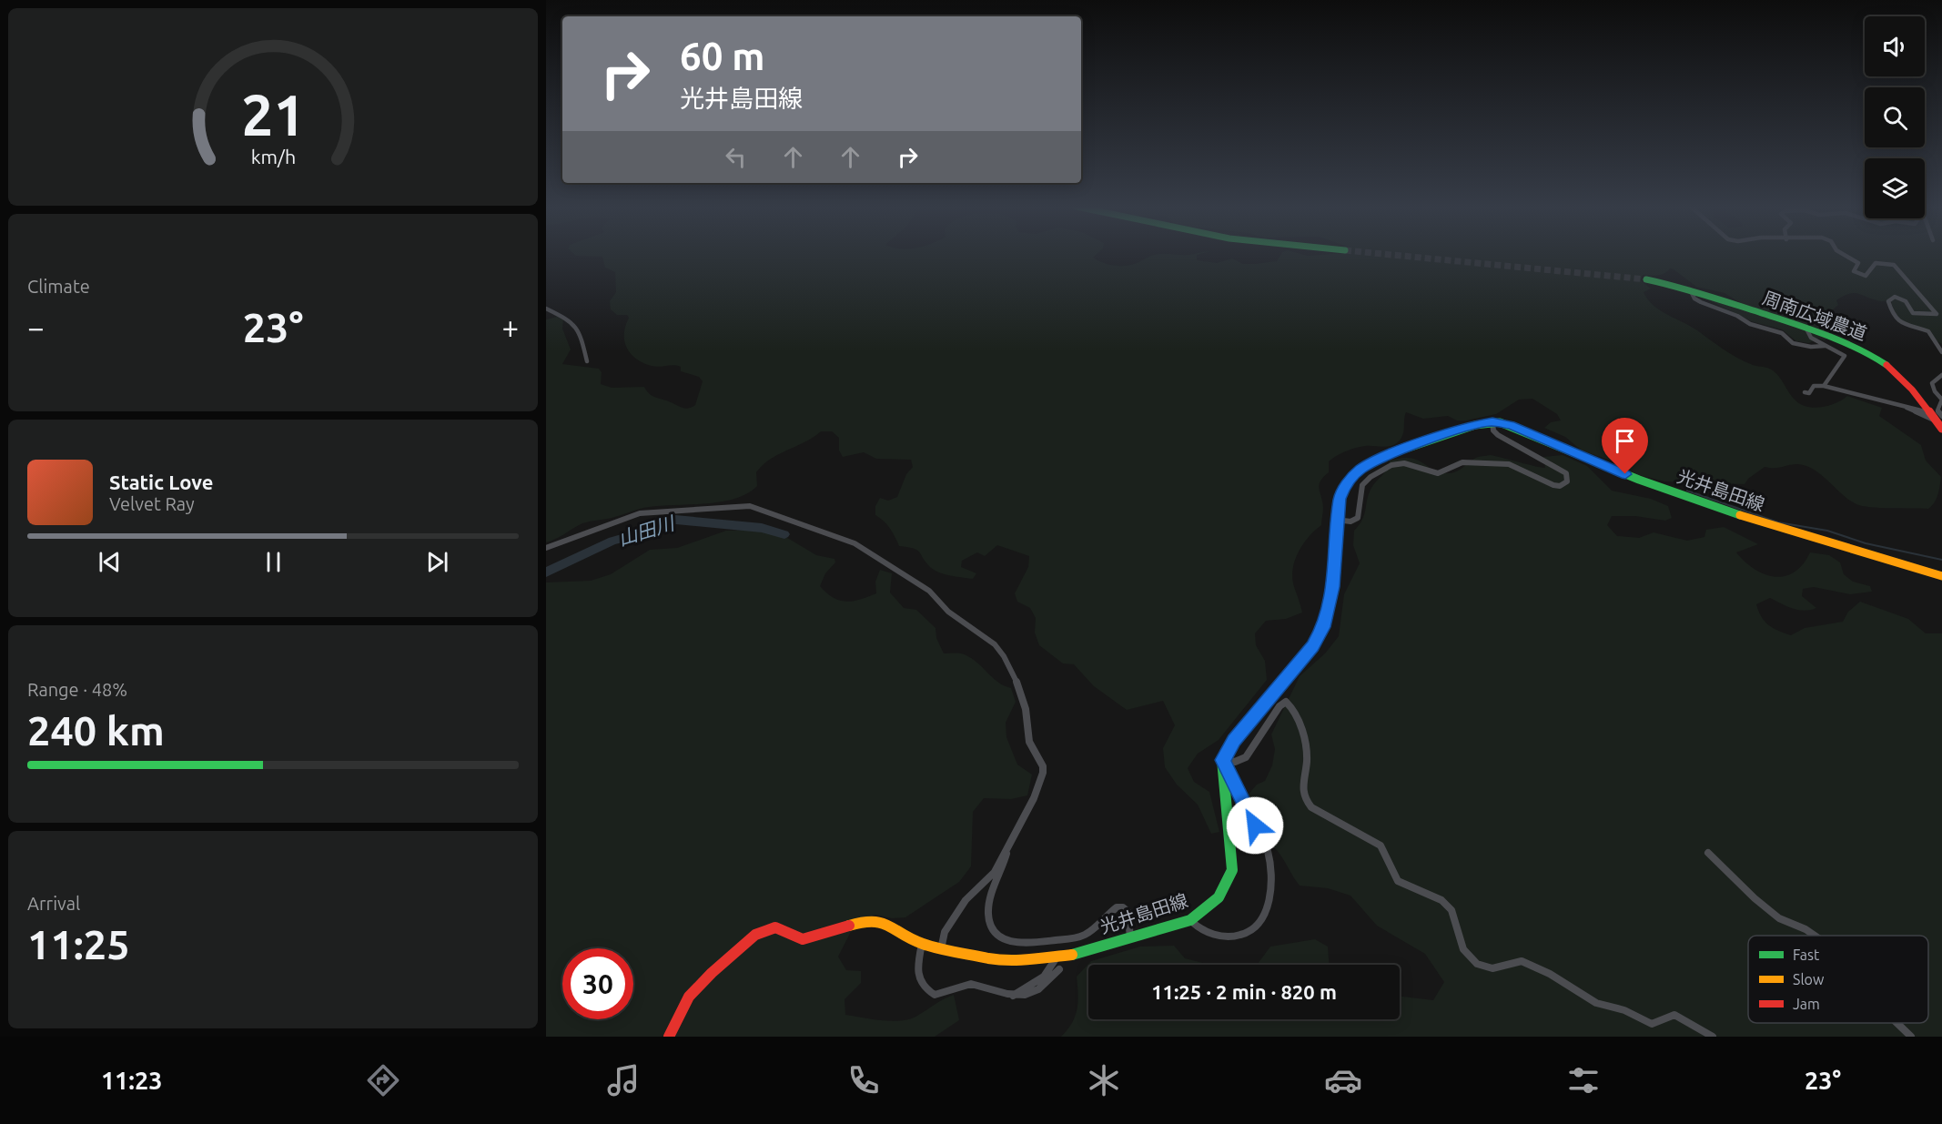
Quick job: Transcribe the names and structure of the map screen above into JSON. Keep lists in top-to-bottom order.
{
  "streets": {
    "main road": ["周南広域農道", "光井島田線"]
  },
  "water": ["山田川"],
  "legend": ["Fast", "Slow", "Jam"],
  "page": {
    "turn": ["60 m", "光井島田線"],
    "tile": [
      "Climate",
      ["Range · 48%", "240 km"],
      ["Arrival", "11:25"]
    ],
    "heat": ["−", "23°", "+"],
    "song": ["Static Love", "Velvet Ray"],
    "limit": "30",
    "trip": "11:25 · 2 min · 820 m",
    "tabs": ["11:23", "23°"],
    "gauge": ["21", "km/h"]
  }
}
